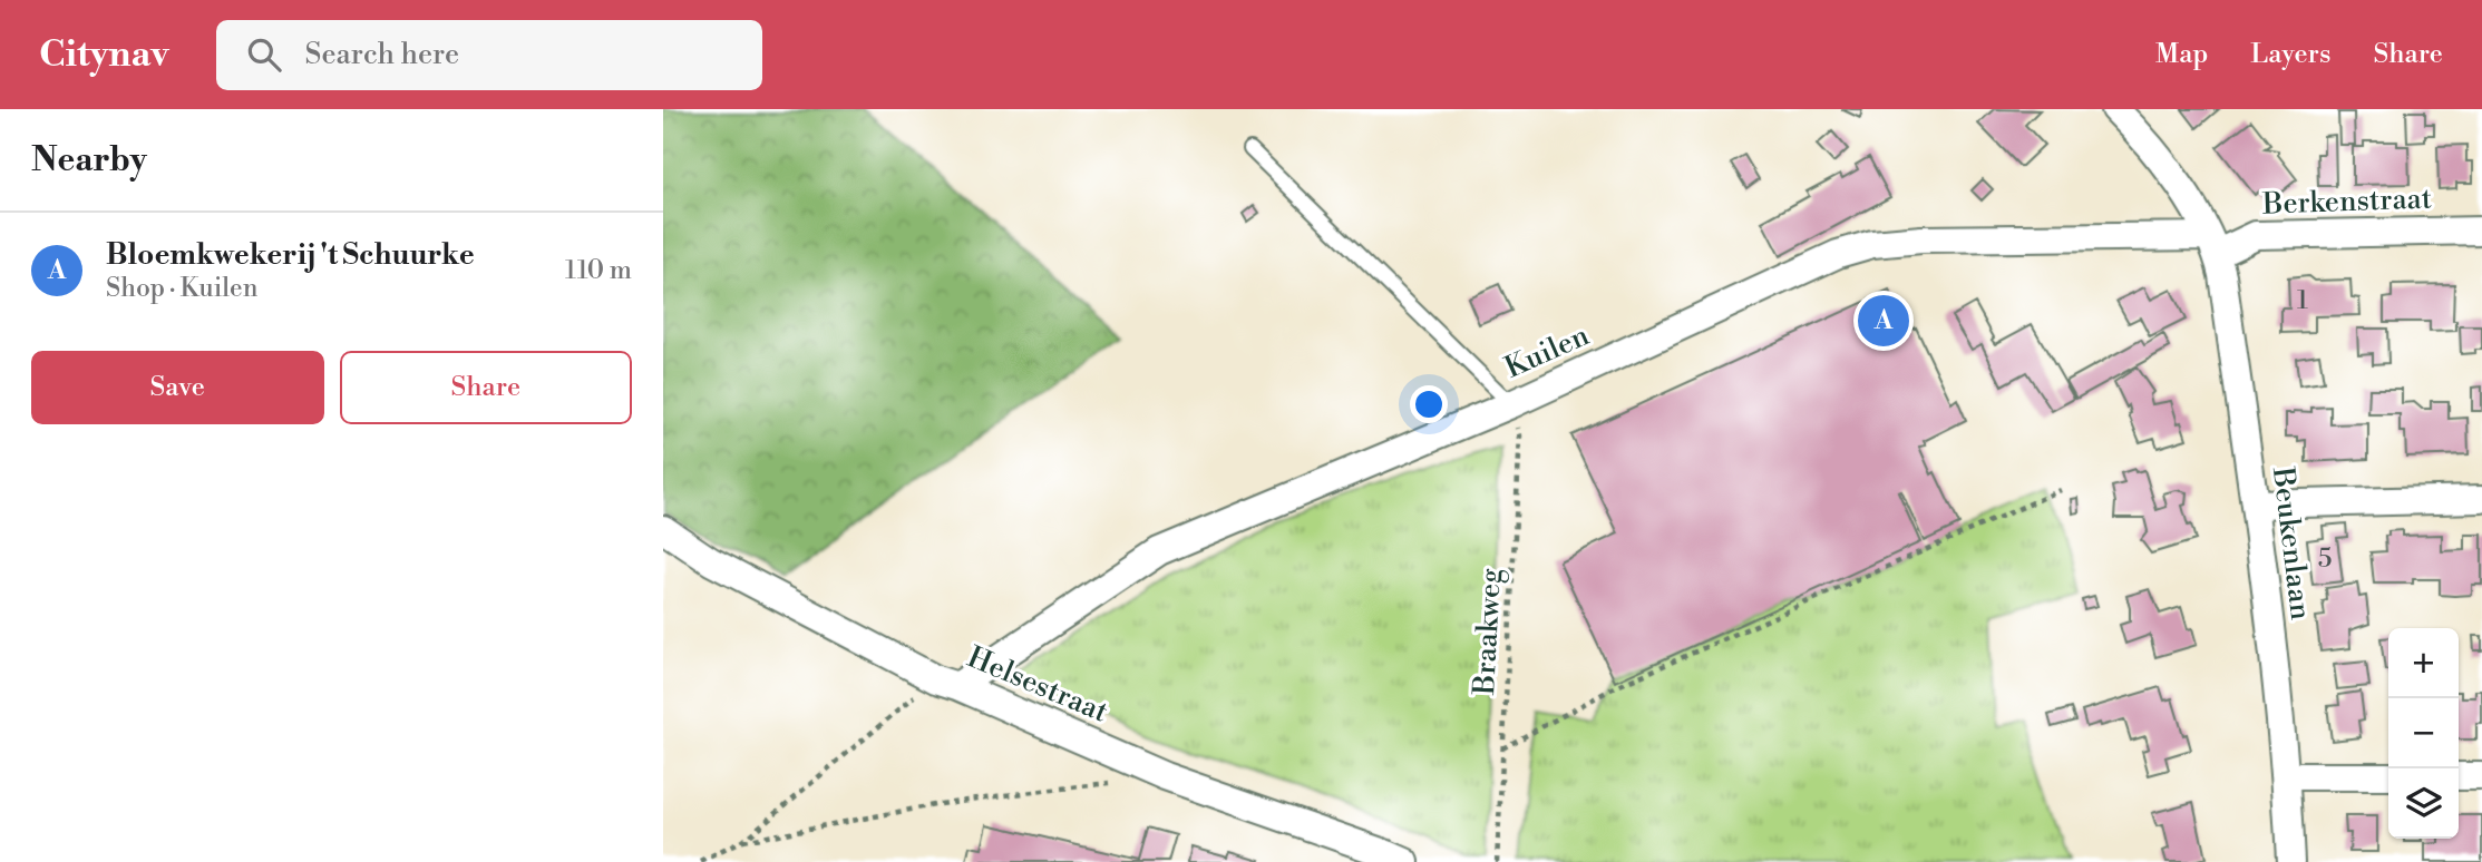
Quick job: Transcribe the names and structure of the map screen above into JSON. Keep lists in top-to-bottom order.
{
  "streets": {
    "street": [
      "Berkenstraat",
      "Kuilen",
      "Beukenlaan",
      "Helsestraat"
    ],
    "path": ["Braakweg"]
  },
  "crossings": [
    ["Berkenstraat", "Kuilen"],
    ["Berkenstraat", "Beukenlaan"],
    ["Kuilen", "Beukenlaan"],
    ["Kuilen", "Braakweg"],
    ["Kuilen", "Helsestraat"]
  ],
  "house_numbers": ["1", "5"],
  "page": {
    "header": "Citynav",
    "search": "Search here",
    "nav": ["Map", "Layers", "Share"],
    "heading": "Nearby",
    "list": [
      {
        "mark": "A",
        "name": "Bloemkwekerij 't Schuurke",
        "note": "Shop · Kuilen",
        "value": "110 m"
      }
    ],
    "pins": "A",
    "buttons": ["Save", "Share"],
    "map_buttons": ["+", "−"]
  }
}
